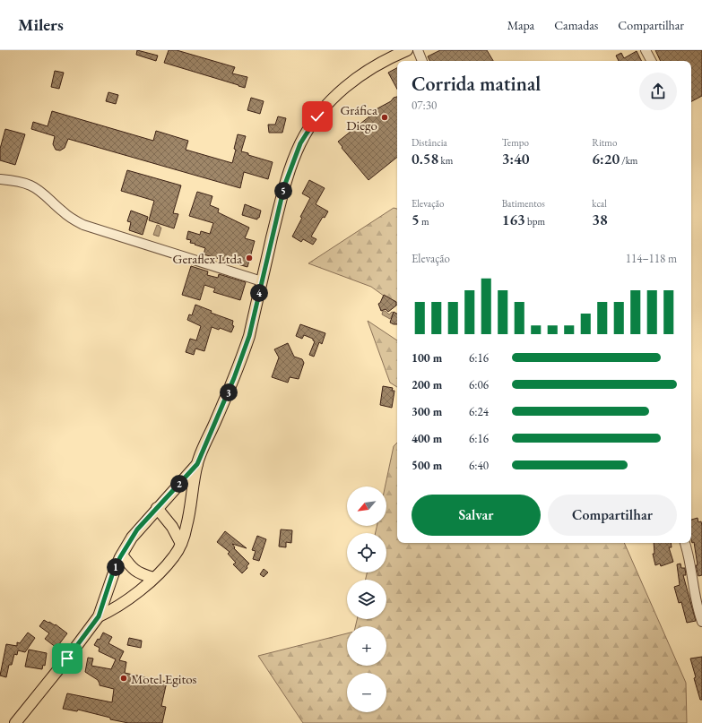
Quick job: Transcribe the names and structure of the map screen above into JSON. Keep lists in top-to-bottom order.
{
  "places": ["Gráfica Diego", "Geraflex Ltda", "Motel Egitos"],
  "north": "bottom left",
  "page": {
    "header": "Milers",
    "nav": ["Mapa", "Camadas", "Compartilhar"],
    "heading": ["Corrida matinal", "07:30"],
    "stats": [
      ["Distância", "0.58 km"],
      ["Tempo", "3:40"],
      ["Ritmo", "6:20 /km"],
      ["Elevação", "5 m"],
      ["Batimentos", "163 bpm"],
      ["kcal", "38"]
    ],
    "pins": [
      "5",
      "4",
      "3",
      "2",
      "1"
    ],
    "chart": ["Elevação", "114–118 m"],
    "list": [
      {
        "name": "100 m",
        "note": "6:16"
      },
      {
        "name": "200 m",
        "note": "6:06"
      },
      {
        "name": "300 m",
        "note": "6:24"
      },
      {
        "name": "400 m",
        "note": "6:16"
      },
      {
        "name": "500 m",
        "note": "6:40"
      }
    ],
    "map_buttons": ["+", "−"],
    "buttons": ["Salvar", "Compartilhar"]
  }
}
